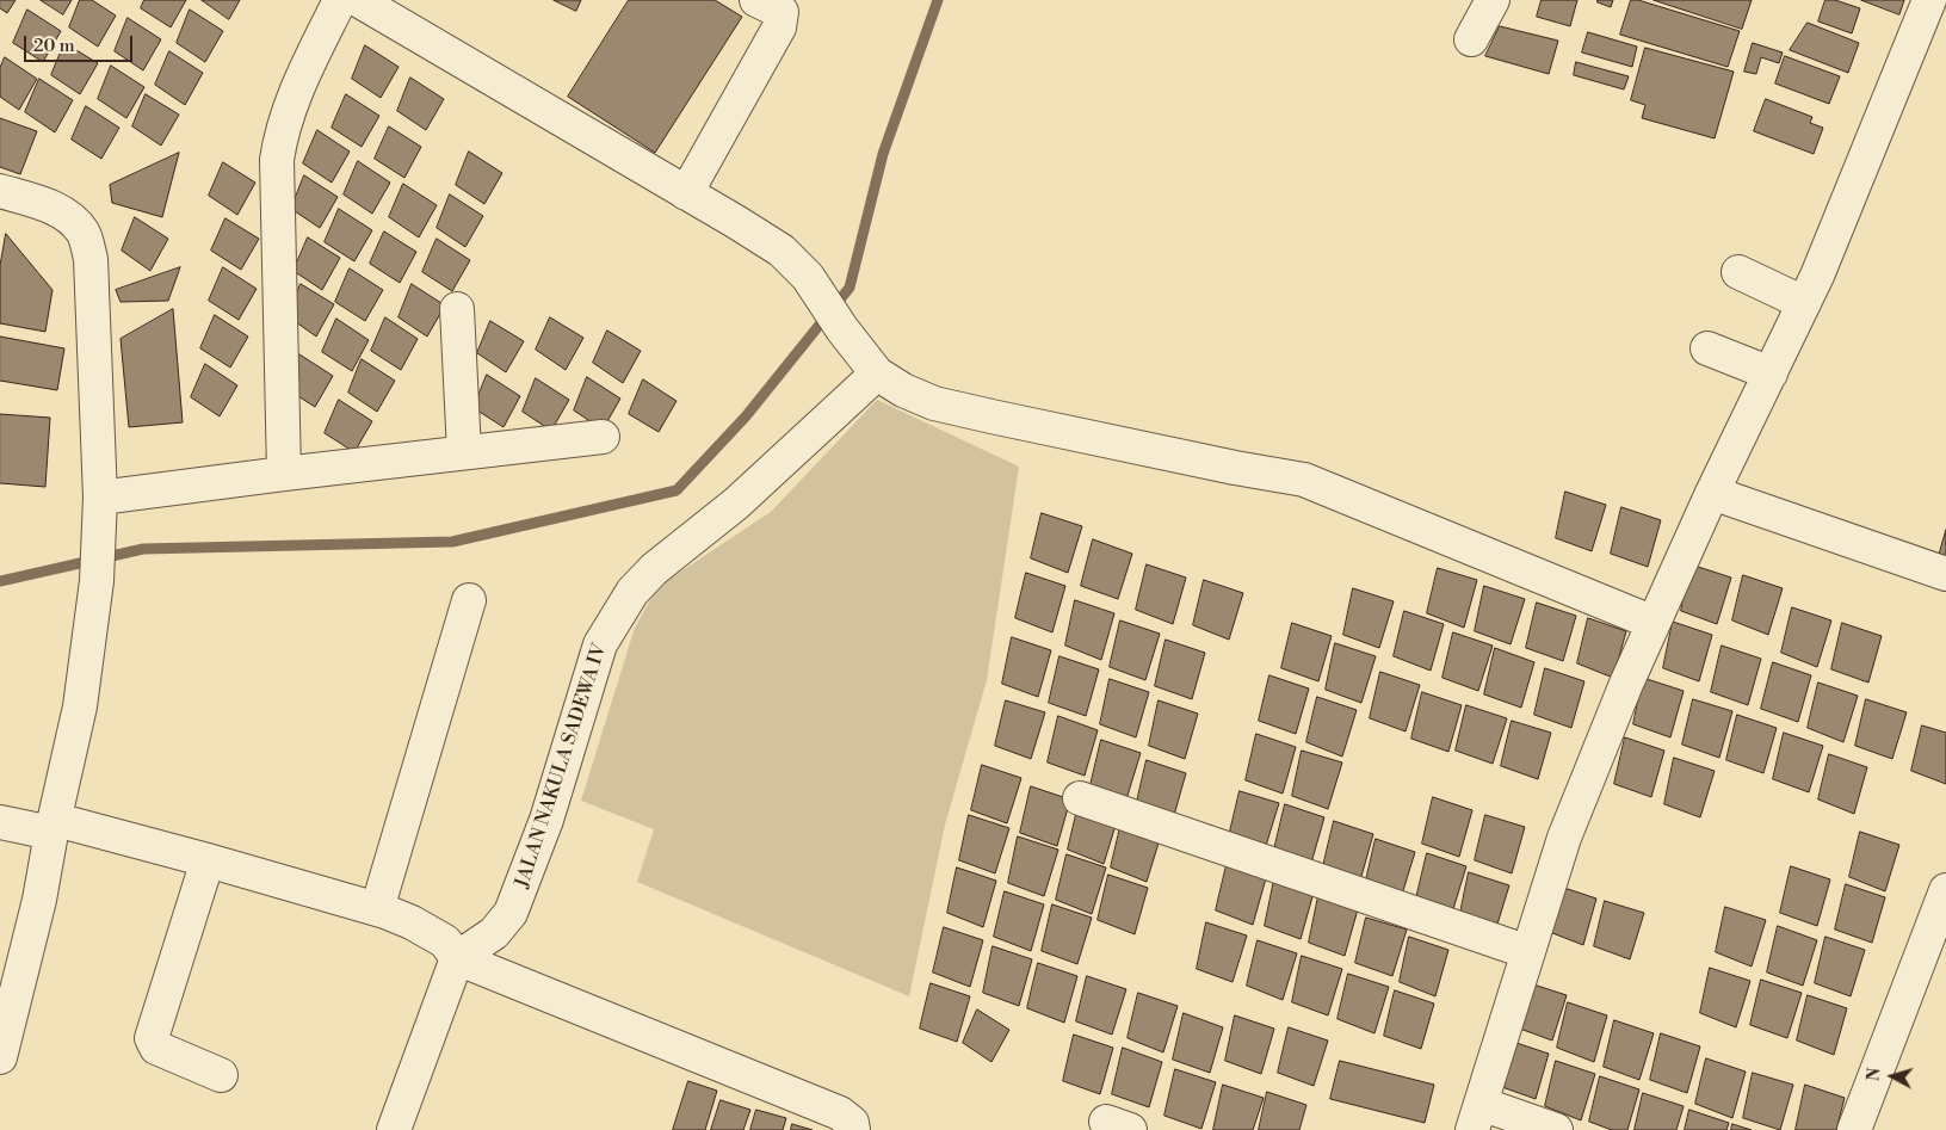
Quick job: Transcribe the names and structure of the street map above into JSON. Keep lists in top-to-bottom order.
{
  "streets": {
    "street": ["JALAN NAKULA SADEWA IV"]
  },
  "scale_bar": "20 m",
  "north": "left"
}
